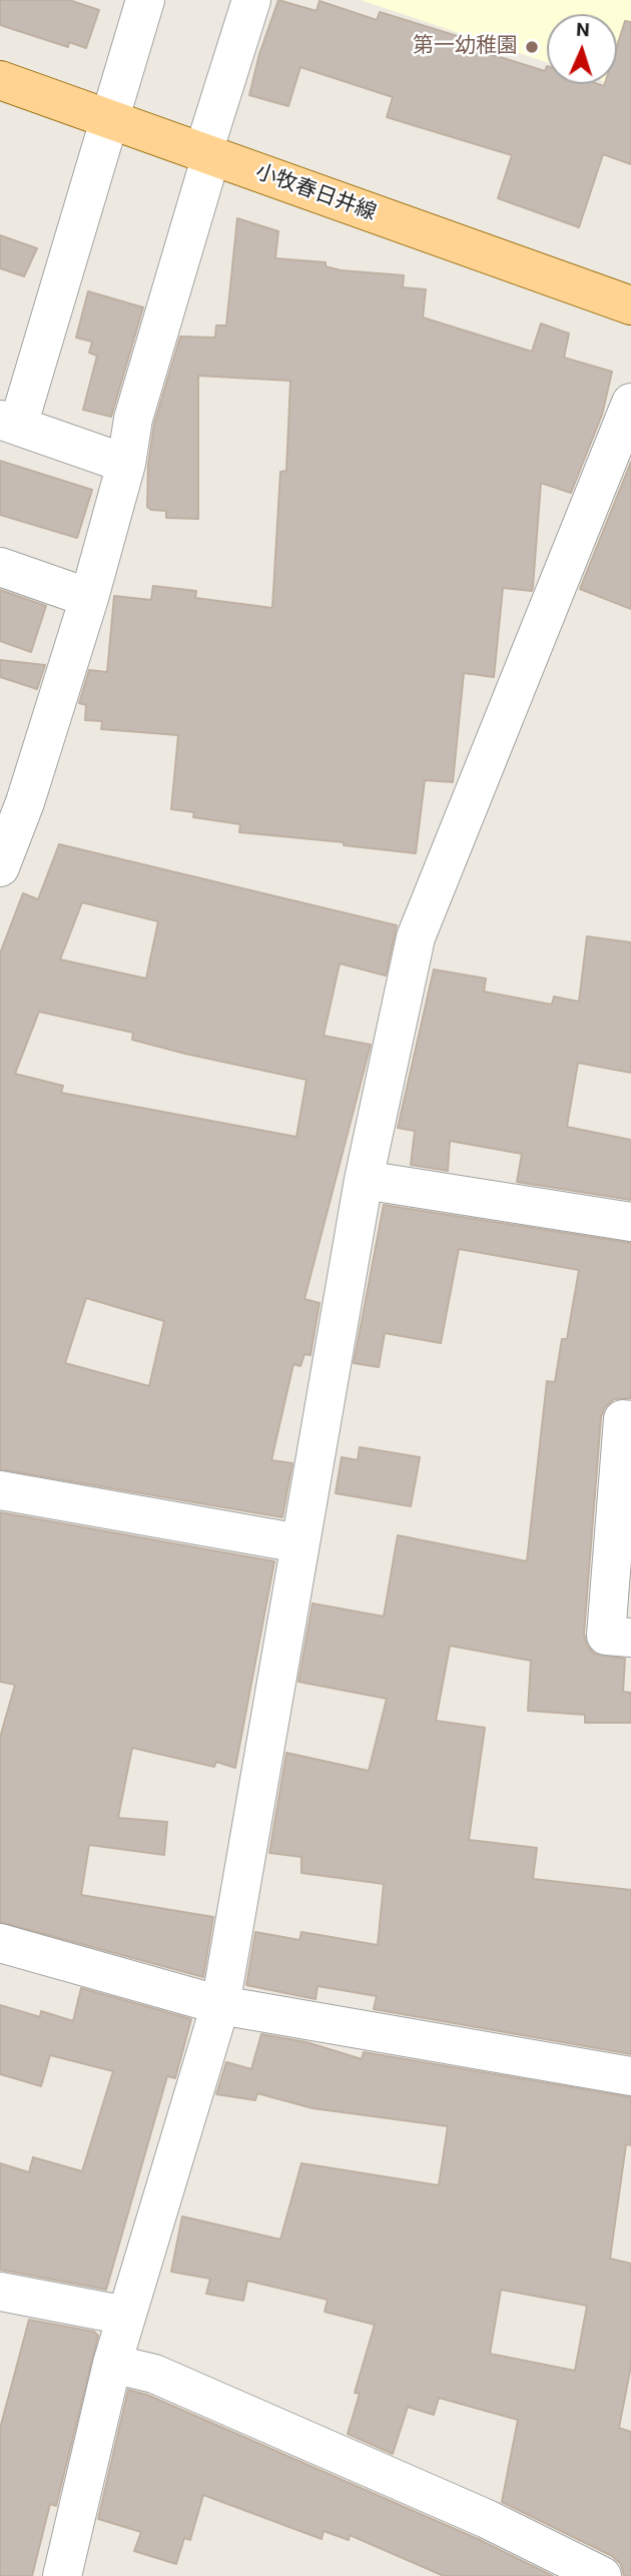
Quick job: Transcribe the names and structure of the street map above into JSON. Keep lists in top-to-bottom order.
{
  "streets": {
    "main road": ["小牧春日井線"]
  },
  "places": ["第一幼稚園"],
  "north": "top"
}
